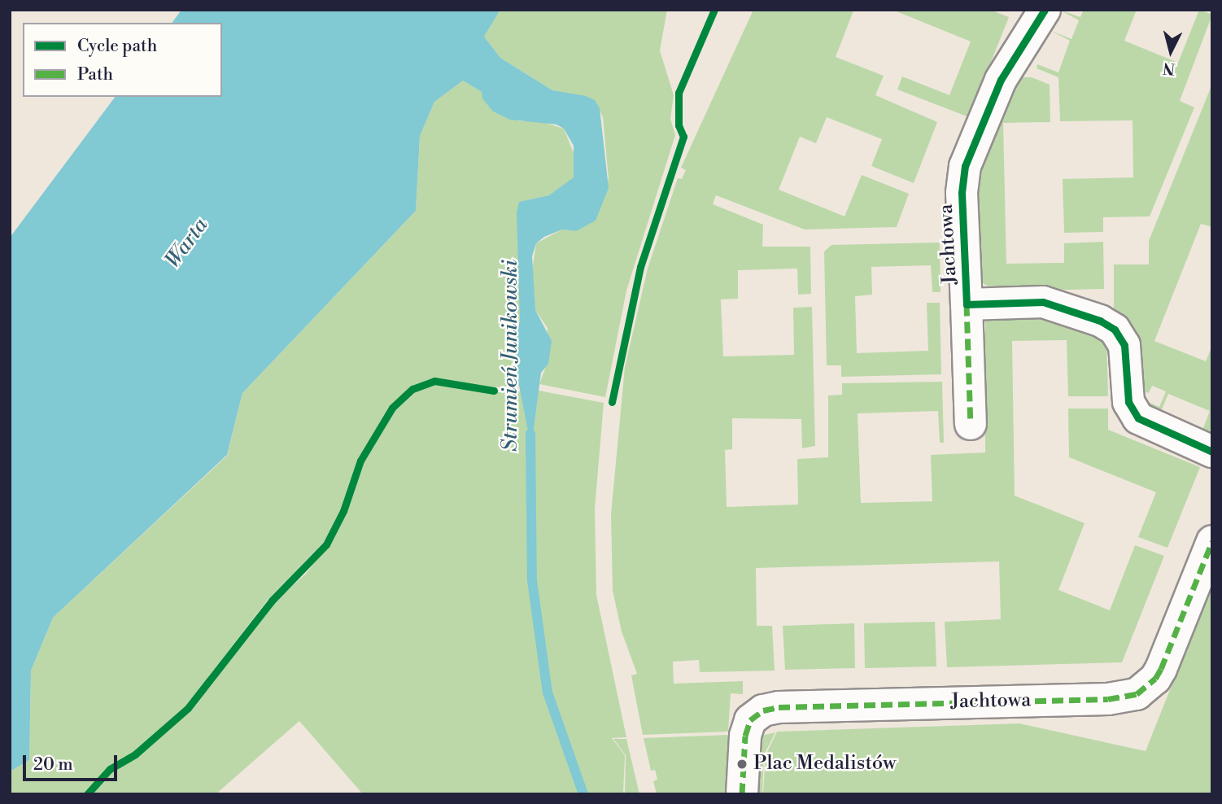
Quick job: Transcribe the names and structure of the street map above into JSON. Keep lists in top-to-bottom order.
{
  "streets": {
    "street": ["Jachtowa"]
  },
  "water": ["Warta", "Strumień Junikowski"],
  "places": ["Plac Medalistów"],
  "legend": ["Cycle path", "Path"],
  "scale_bar": "20 m",
  "north": "bottom"
}
